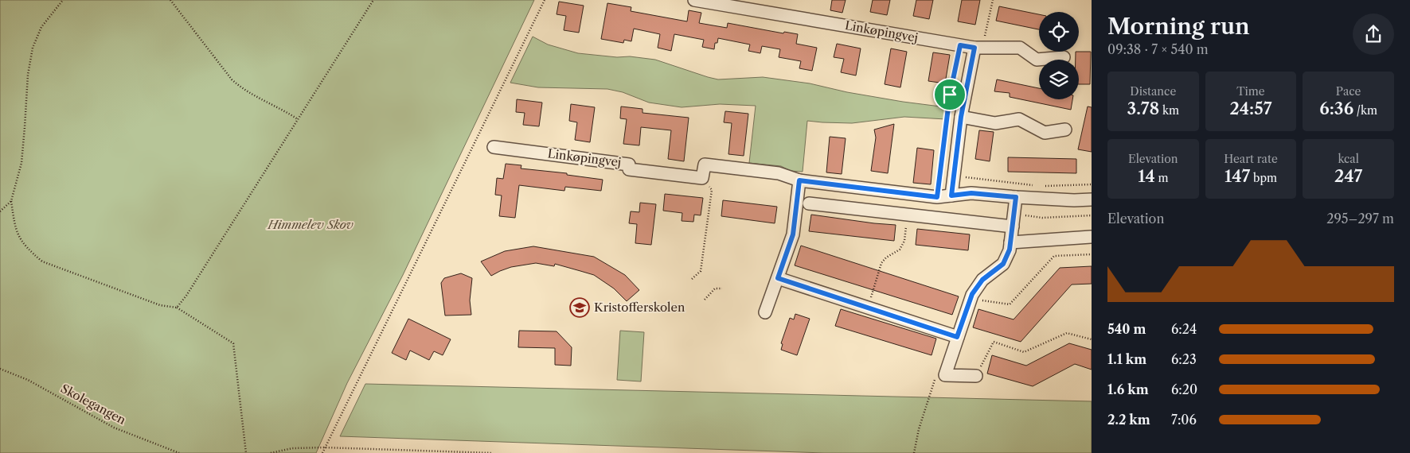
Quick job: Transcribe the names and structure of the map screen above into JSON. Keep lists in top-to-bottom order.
{
  "streets": {
    "street": ["Linkøpingvej"],
    "path": ["Skolegangen"]
  },
  "parks": ["Himmelev Skov"],
  "places": {
    "school or university": ["Kristofferskolen"]
  },
  "page": {
    "heading": ["Morning run", "09:38 · 7 × 540 m"],
    "stats": [
      ["Distance", "3.78 km"],
      ["Time", "24:57"],
      ["Pace", "6:36 /km"],
      ["Elevation", "14 m"],
      ["Heart rate", "147 bpm"],
      ["kcal", "247"]
    ],
    "chart": ["Elevation", "295–297 m"],
    "list": [
      {
        "name": "540 m",
        "note": "6:24"
      },
      {
        "name": "1.1 km",
        "note": "6:23"
      },
      {
        "name": "1.6 km",
        "note": "6:20"
      },
      {
        "name": "2.2 km",
        "note": "7:06"
      }
    ]
  }
}
